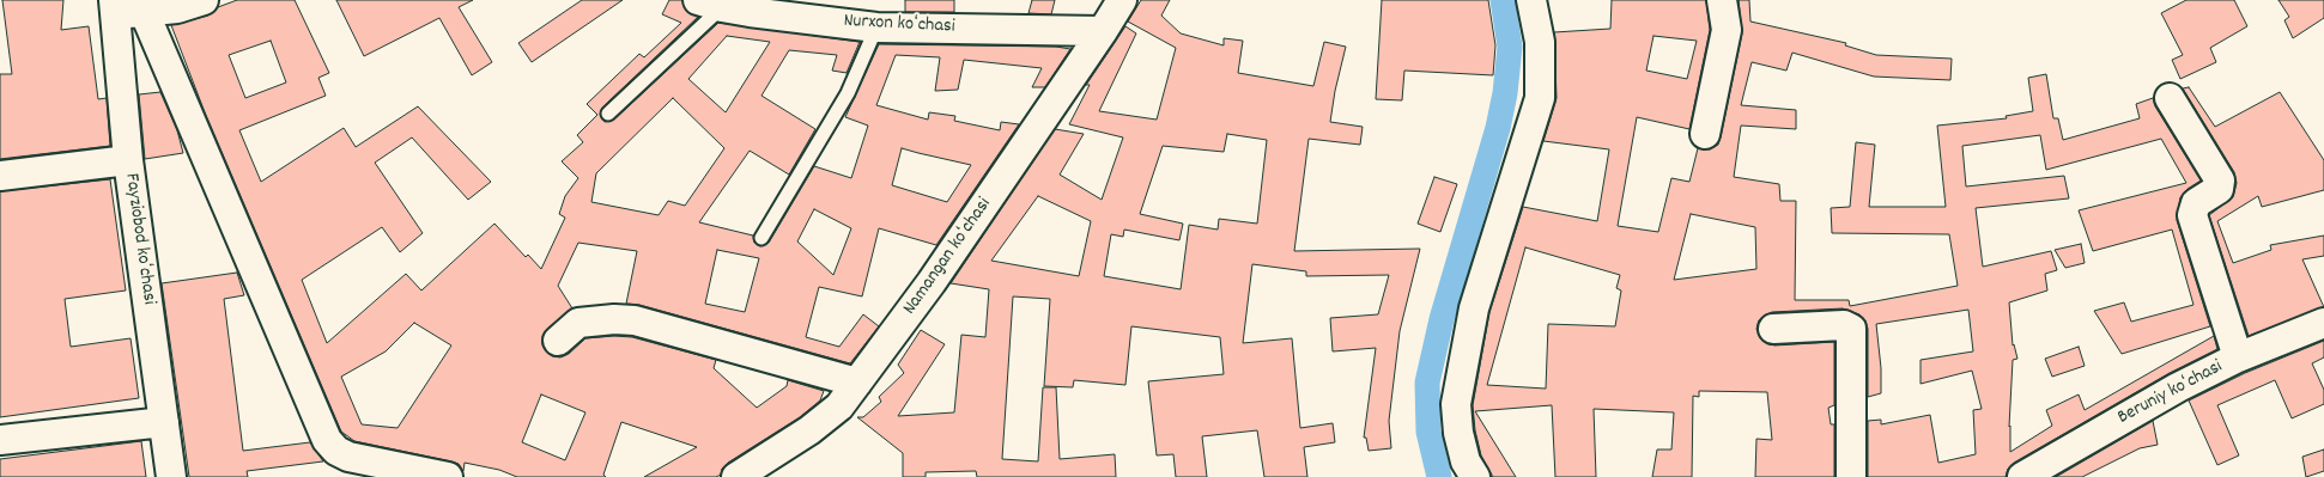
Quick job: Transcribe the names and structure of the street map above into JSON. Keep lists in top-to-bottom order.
{
  "streets": {
    "street": [
      "Nurxon koʻchasi",
      "Fayziobod koʻchasi",
      "Namangan koʻchasi",
      "Beruniy koʻchasi"
    ]
  },
  "crossings": [
    ["Nurxon koʻchasi", "Namangan koʻchasi"]
  ]
}
